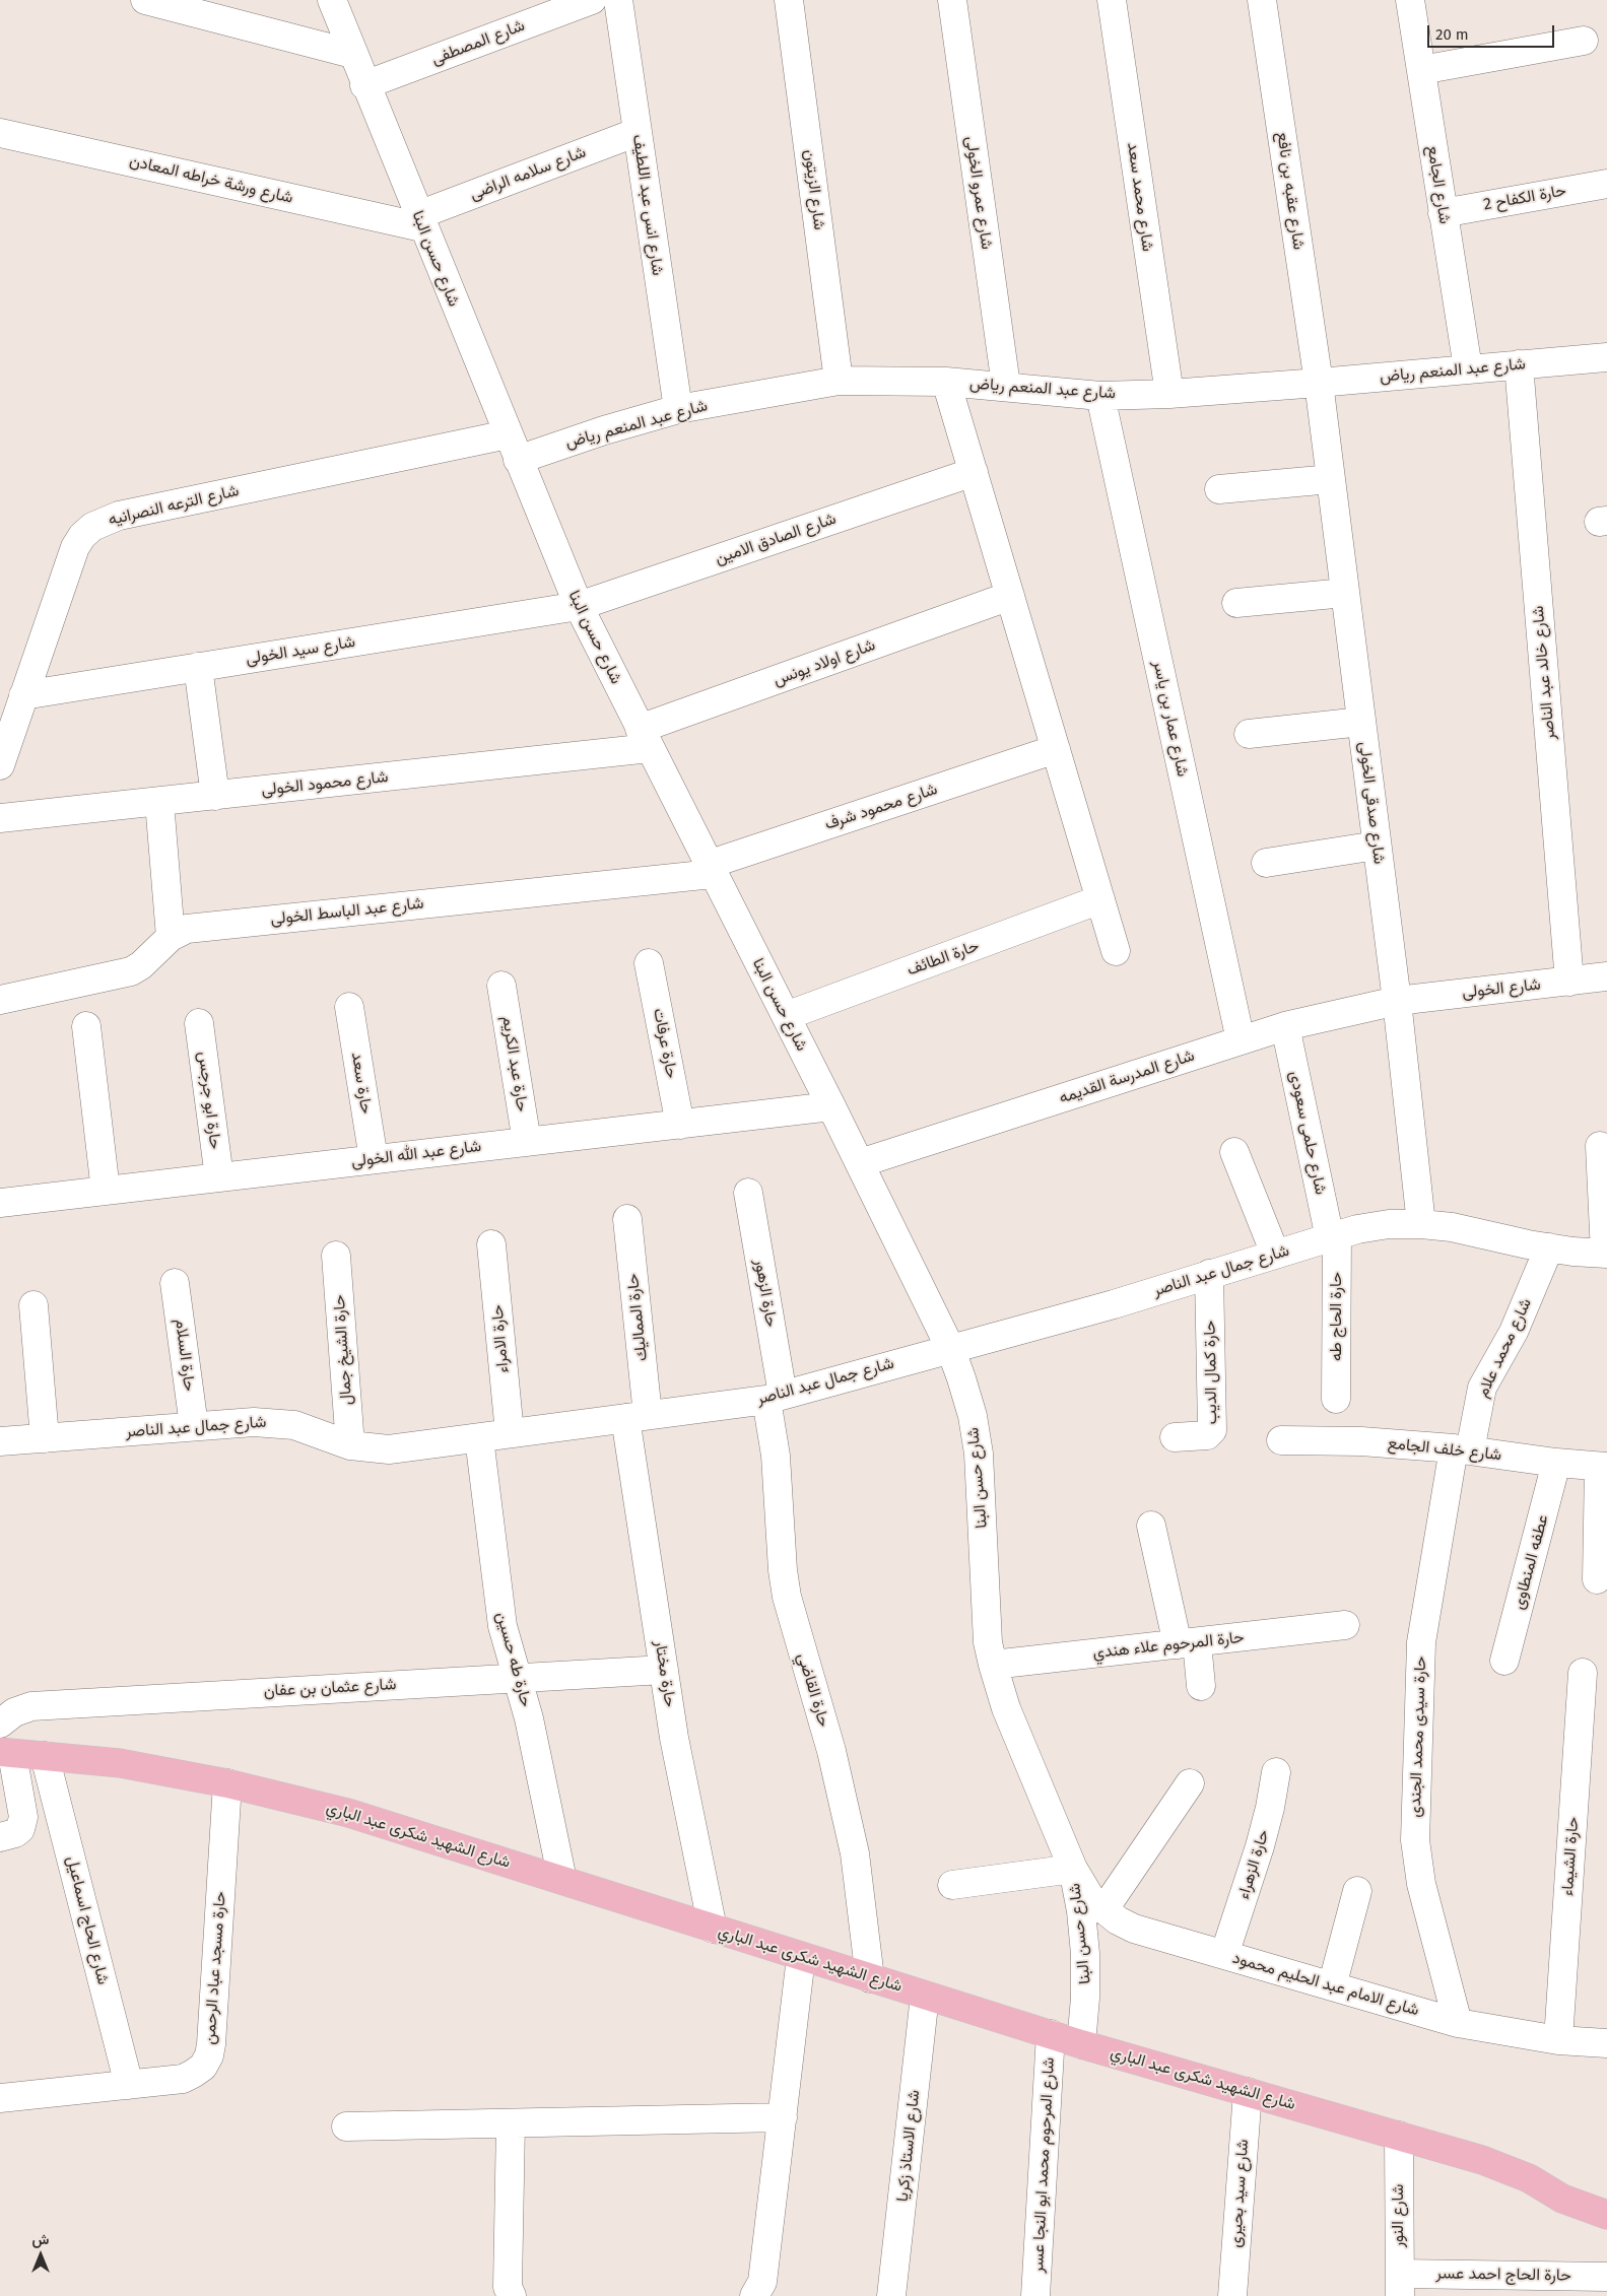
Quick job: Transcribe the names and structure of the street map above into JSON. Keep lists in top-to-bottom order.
{
  "streets": {
    "main road": ["شارع الشهيد شكرى عبد الباري"],
    "street": [
      "شارع المصطفى",
      "شارع سلامه الراضى",
      "شارع ورشة خراطه المعادن",
      "شارع الجامع",
      "شارع الزيتون",
      "شارع عقبه بن نافع",
      "شارع عمرو الخولى",
      "شارع محمد سعد",
      "حارة الكفاح 2",
      "شارع انس عبد اللطيف",
      "شارع حسن البنا",
      "شارع عبد المنعم رياض",
      "شارع الترعه النصرانيه",
      "شارع الصادق الامين",
      "شارع سيد الخولى",
      "شارع اولاد يونس",
      "شارع خالد عبد الناصر",
      "شارع عمار بن ياسر",
      "شارع محمود الخولى",
      "شارع صدقى الخولى",
      "شارع محمود شرف",
      "شارع عبد الباسط الخولى",
      "حارة الطائف",
      "شارع الخولى",
      "حارة عرفات",
      "حارة عبد الكريم",
      "شارع المدرسة القديمه",
      "حارة سعد",
      "حارة ابو جرجس",
      "شارع حلمى سعودى",
      "شارع عبد الله الخولى",
      "شارع جمال عبد الناصر",
      "حارة الزهور",
      "حارة الحاج طه",
      "حارة المماليك",
      "حارة الامراء",
      "شارع محمد علام",
      "حارة الشيخ جمال",
      "حارة السلام",
      "حارة كمال الديب",
      "شارع خلف الجامع",
      "عطفه المنطاوى",
      "حارة المرحوم علاء هندي",
      "حارة طه حسين",
      "حارة مختار",
      "شارع عثمان بن عفان",
      "حارة القاضي",
      "حارة سيدى محمد الجندى",
      "حارة الشيماء",
      "حارة الزهراء",
      "شارع الحاج اسماعيل",
      "حارة مسجد عباد الرحمن",
      "شارع الامام عبد الحليم محمود",
      "شارع الاستاذ زكريا",
      "شارع المرحوم محمد ابو النجا عسر",
      "شارع سيد بحيرى",
      "شارع النور",
      "حارة الحاج احمد عسر"
    ]
  },
  "crossings": [
    ["شارع المصطفى", "شارع حسن البنا"],
    ["شارع سلامه الراضى", "شارع ورشة خراطه المعادن"],
    ["شارع سلامه الراضى", "شارع انس عبد اللطيف"],
    ["شارع سلامه الراضى", "شارع حسن البنا"],
    ["شارع ورشة خراطه المعادن", "شارع حسن البنا"],
    ["شارع الجامع", "حارة الكفاح 2"],
    ["شارع الجامع", "شارع عبد المنعم رياض"],
    ["شارع الزيتون", "شارع عبد المنعم رياض"],
    ["شارع عقبه بن نافع", "شارع عبد المنعم رياض"],
    ["شارع عقبه بن نافع", "شارع صدقى الخولى"],
    ["شارع عمرو الخولى", "شارع عبد المنعم رياض"],
    ["شارع محمد سعد", "شارع عبد المنعم رياض"],
    ["شارع انس عبد اللطيف", "شارع عبد المنعم رياض"],
    ["شارع حسن البنا", "شارع عبد المنعم رياض"],
    ["شارع حسن البنا", "شارع الترعه النصرانيه"],
    ["شارع حسن البنا", "شارع الصادق الامين"],
    ["شارع حسن البنا", "شارع سيد الخولى"],
    ["شارع حسن البنا", "شارع اولاد يونس"],
    ["شارع حسن البنا", "شارع محمود الخولى"],
    ["شارع حسن البنا", "شارع محمود شرف"],
    ["شارع حسن البنا", "شارع عبد الباسط الخولى"],
    ["شارع حسن البنا", "حارة الطائف"],
    ["شارع حسن البنا", "شارع المدرسة القديمه"],
    ["شارع حسن البنا", "شارع عبد الله الخولى"],
    ["شارع حسن البنا", "شارع جمال عبد الناصر"],
    ["شارع حسن البنا", "حارة المرحوم علاء هندي"],
    ["شارع حسن البنا", "شارع الشهيد شكرى عبد الباري"],
    ["شارع حسن البنا", "شارع الامام عبد الحليم محمود"],
    ["شارع عبد المنعم رياض", "شارع خالد عبد الناصر"],
    ["شارع عبد المنعم رياض", "شارع عمار بن ياسر"],
    ["شارع عبد المنعم رياض", "شارع صدقى الخولى"],
    ["شارع الترعه النصرانيه", "شارع سيد الخولى"],
    ["شارع الصادق الامين", "شارع سيد الخولى"],
    ["شارع اولاد يونس", "شارع محمود الخولى"],
    ["شارع خالد عبد الناصر", "شارع الخولى"],
    ["شارع عمار بن ياسر", "شارع المدرسة القديمه"],
    ["شارع صدقى الخولى", "شارع الخولى"],
    ["شارع صدقى الخولى", "شارع المدرسة القديمه"],
    ["شارع صدقى الخولى", "شارع جمال عبد الناصر"],
    ["شارع محمود شرف", "شارع عبد الباسط الخولى"],
    ["شارع الخولى", "شارع المدرسة القديمه"],
    ["حارة عرفات", "شارع عبد الله الخولى"],
    ["حارة عبد الكريم", "شارع عبد الله الخولى"],
    ["شارع المدرسة القديمه", "شارع حلمى سعودى"],
    ["حارة سعد", "شارع عبد الله الخولى"],
    ["حارة ابو جرجس", "شارع عبد الله الخولى"],
    ["شارع حلمى سعودى", "شارع جمال عبد الناصر"],
    ["شارع حلمى سعودى", "حارة الحاج طه"],
    ["شارع جمال عبد الناصر", "حارة الزهور"],
    ["شارع جمال عبد الناصر", "حارة الحاج طه"],
    ["شارع جمال عبد الناصر", "حارة المماليك"],
    ["شارع جمال عبد الناصر", "حارة الامراء"],
    ["شارع جمال عبد الناصر", "شارع محمد علام"],
    ["شارع جمال عبد الناصر", "حارة الشيخ جمال"],
    ["شارع جمال عبد الناصر", "حارة السلام"],
    ["شارع جمال عبد الناصر", "حارة كمال الديب"],
    ["شارع جمال عبد الناصر", "حارة طه حسين"],
    ["شارع جمال عبد الناصر", "حارة مختار"],
    ["شارع جمال عبد الناصر", "حارة القاضي"],
    ["حارة الزهور", "حارة القاضي"],
    ["حارة المماليك", "حارة مختار"],
    ["شارع محمد علام", "شارع خلف الجامع"],
    ["شارع محمد علام", "حارة سيدى محمد الجندى"],
    ["شارع خلف الجامع", "عطفه المنطاوى"],
    ["شارع خلف الجامع", "حارة سيدى محمد الجندى"],
    ["حارة طه حسين", "شارع عثمان بن عفان"],
    ["حارة طه حسين", "شارع الشهيد شكرى عبد الباري"],
    ["حارة مختار", "شارع عثمان بن عفان"],
    ["حارة مختار", "شارع الشهيد شكرى عبد الباري"],
    ["حارة القاضي", "شارع الشهيد شكرى عبد الباري"],
    ["حارة سيدى محمد الجندى", "شارع الامام عبد الحليم محمود"],
    ["شارع الشهيد شكرى عبد الباري", "شارع الحاج اسماعيل"],
    ["شارع الشهيد شكرى عبد الباري", "حارة مسجد عباد الرحمن"],
    ["شارع الشهيد شكرى عبد الباري", "شارع الاستاذ زكريا"],
    ["شارع الشهيد شكرى عبد الباري", "شارع المرحوم محمد ابو النجا عسر"],
    ["شارع الشهيد شكرى عبد الباري", "شارع سيد بحيرى"],
    ["شارع الشهيد شكرى عبد الباري", "شارع النور"],
    ["حارة الشيماء", "شارع الامام عبد الحليم محمود"],
    ["حارة الزهراء", "شارع الامام عبد الحليم محمود"],
    ["شارع الحاج اسماعيل", "حارة مسجد عباد الرحمن"],
    ["شارع النور", "حارة الحاج احمد عسر"]
  ],
  "scale_bar": "20 m",
  "north": "top"
}
